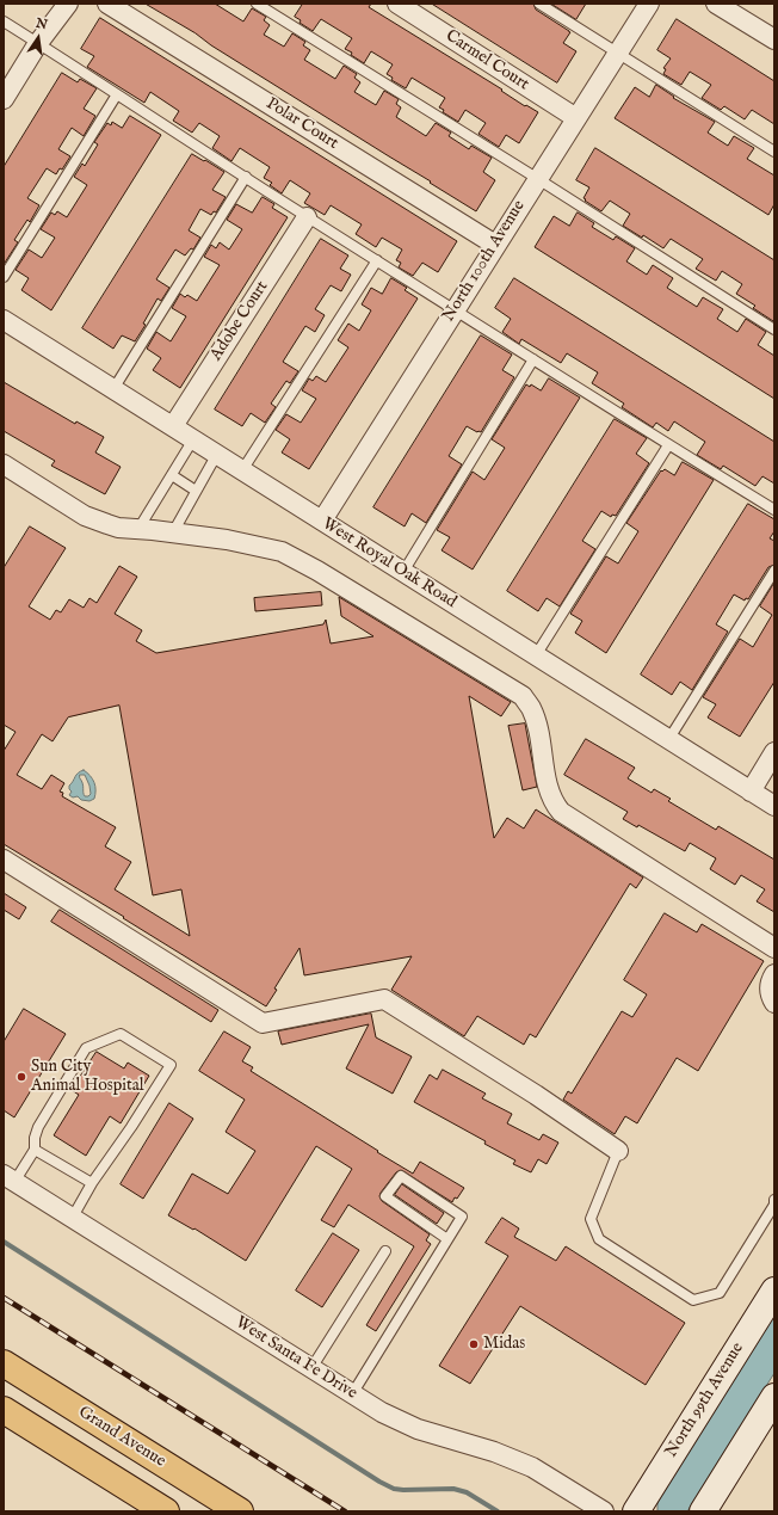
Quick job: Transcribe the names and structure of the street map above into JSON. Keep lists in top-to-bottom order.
{
  "streets": {
    "highway": ["Grand Avenue"],
    "main road": ["North 99th Avenue"],
    "street": [
      "Carmel Court",
      "Polar Court",
      "North 100th Avenue",
      "Adobe Court",
      "West Royal Oak Road",
      "West Santa Fe Drive"
    ]
  },
  "crossings": [
    ["Carmel Court", "North 100th Avenue"],
    ["Polar Court", "North 100th Avenue"],
    ["North 100th Avenue", "West Royal Oak Road"],
    ["Adobe Court", "West Royal Oak Road"]
  ],
  "places": ["Sun City Animal Hospital", "Midas"],
  "north": "top"
}
